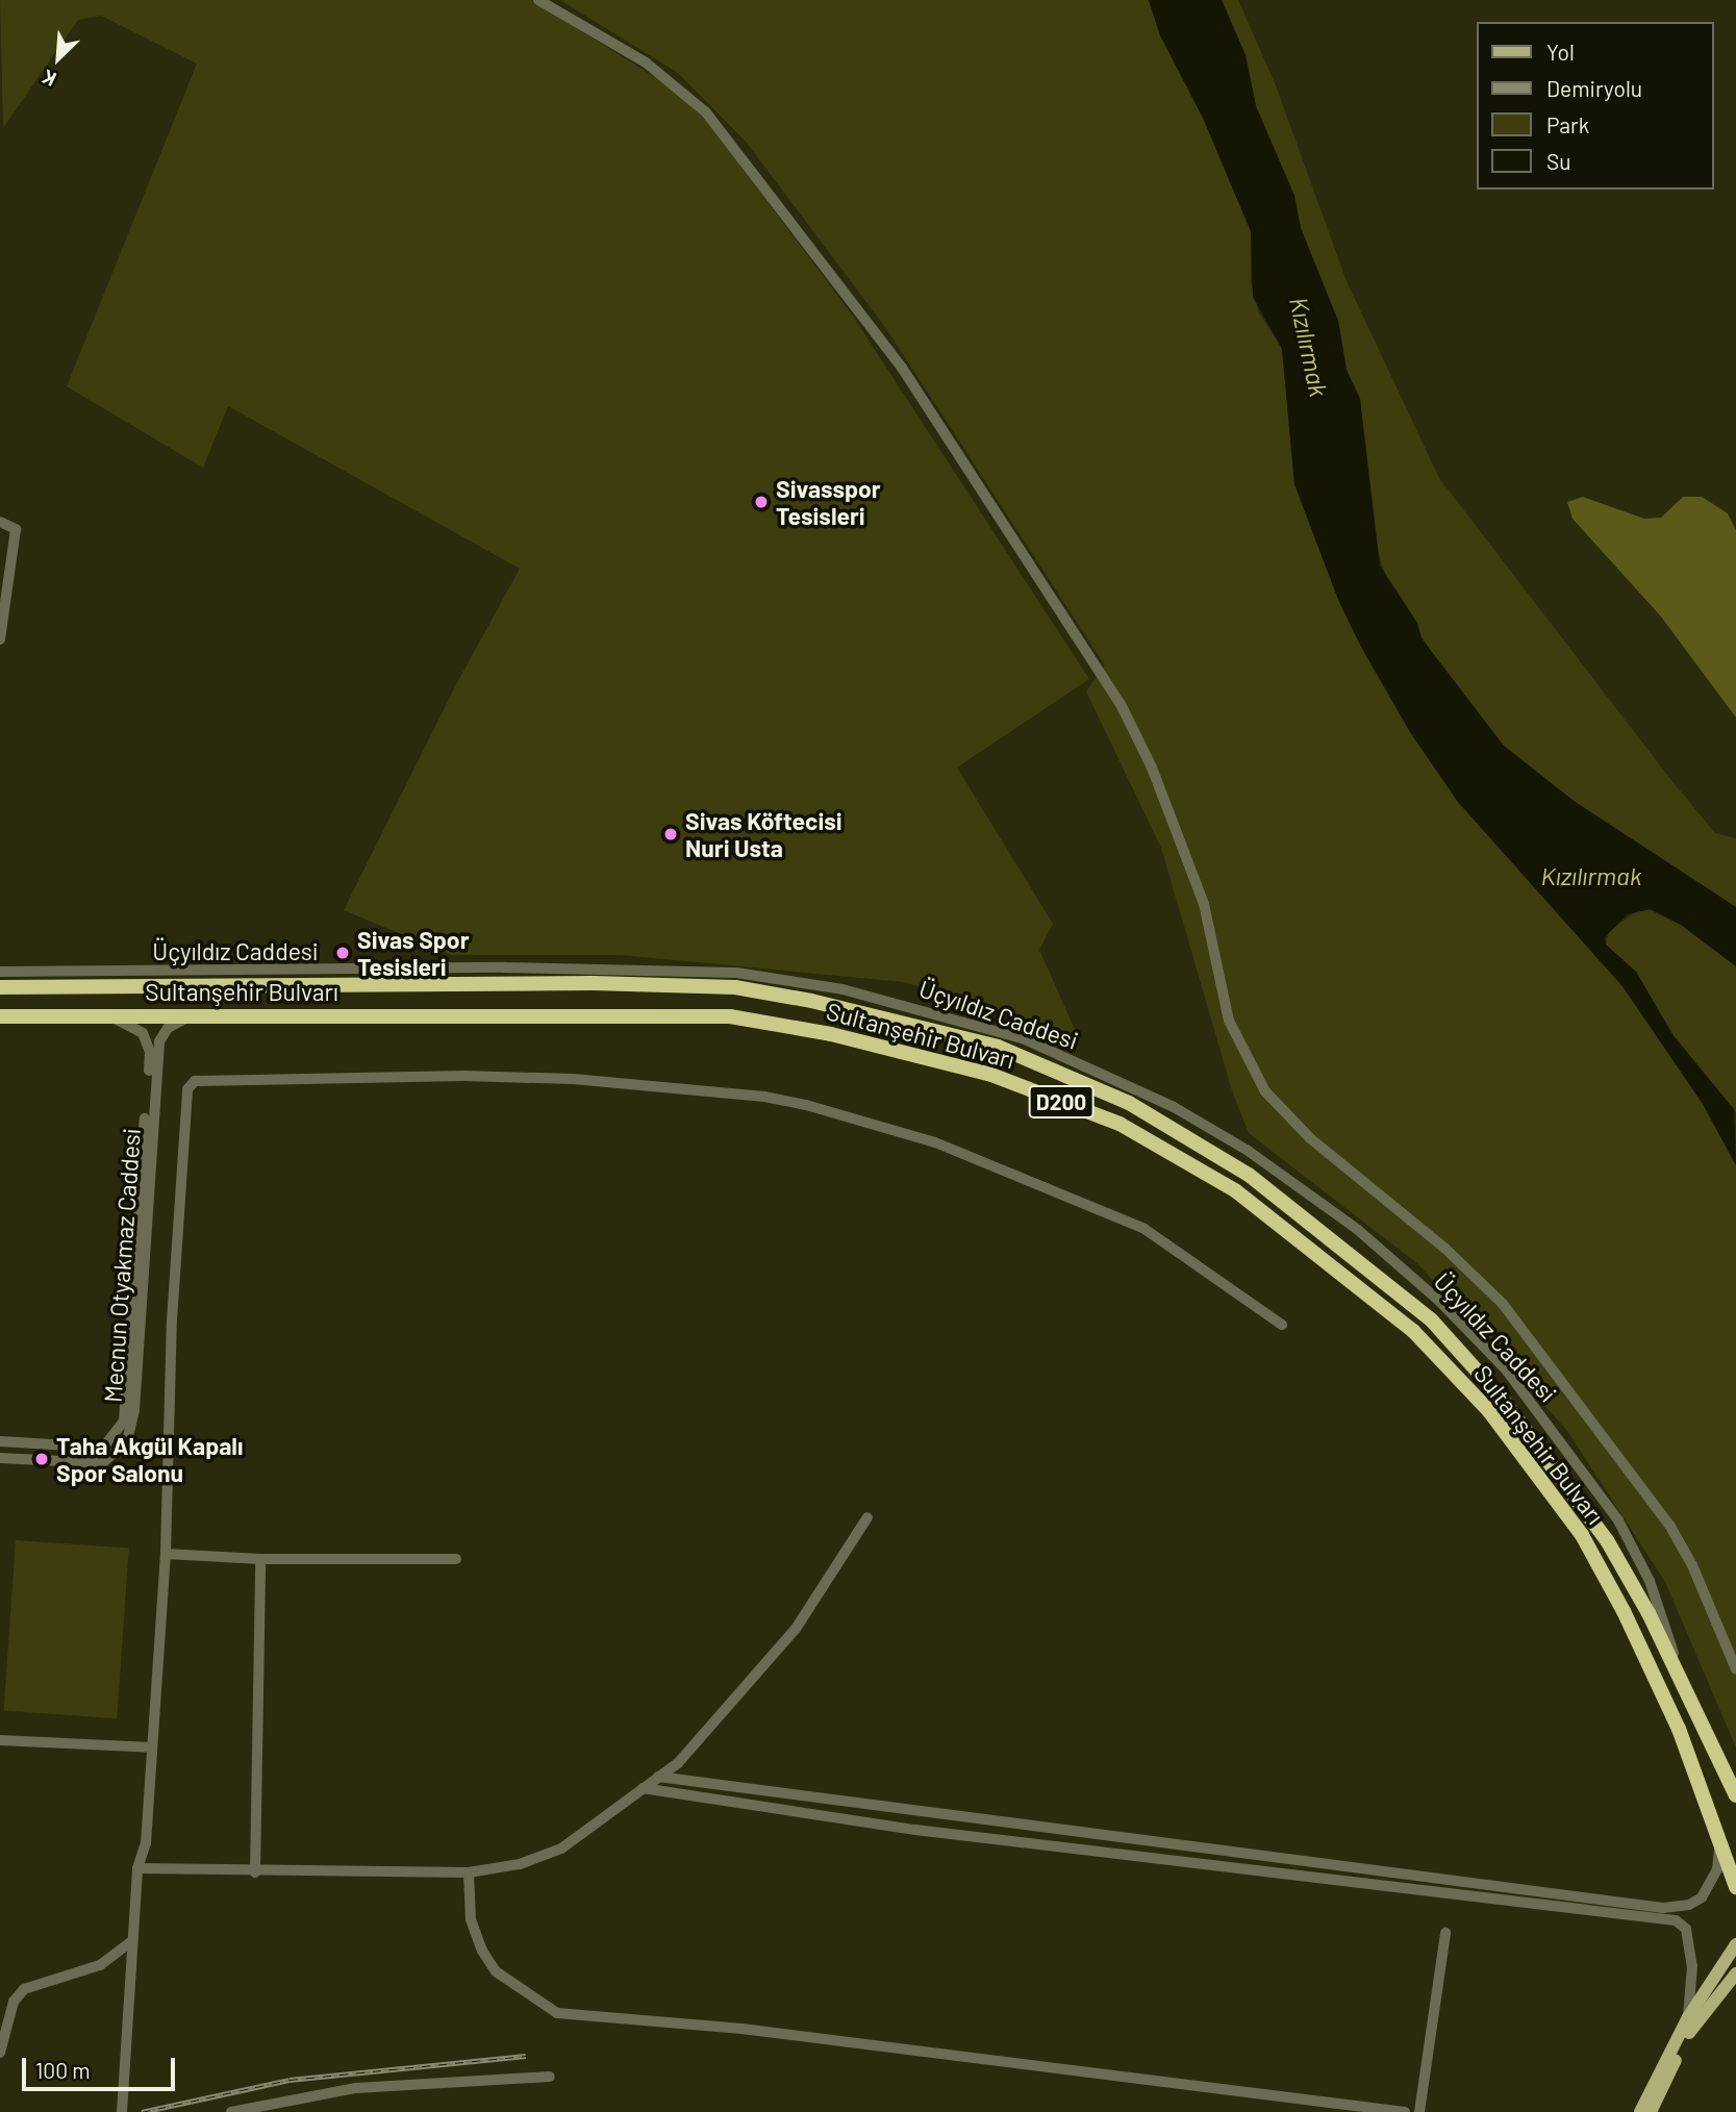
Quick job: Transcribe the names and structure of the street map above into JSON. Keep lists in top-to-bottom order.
{
  "streets": {
    "highway": ["Sultanşehir Bulvarı", "D200"],
    "street": ["Üçyıldız Caddesi", "Mecnun Otyakmaz Caddesi"]
  },
  "crossings": [
    ["Üçyıldız Caddesi", "Sultanşehir Bulvarı"],
    ["Sultanşehir Bulvarı", "Mecnun Otyakmaz Caddesi"]
  ],
  "water": ["Kızılırmak"],
  "places": [
    "Sivasspor Tesisleri",
    "Sivas Köftecisi Nuri Usta",
    "Sivas Spor Tesisleri",
    "Taha Akgül Kapalı Spor Salonu"
  ],
  "legend": [
    "Yol",
    "Demiryolu",
    "Park",
    "Su"
  ],
  "scale_bar": "100 m",
  "north": "bottom left"
}
